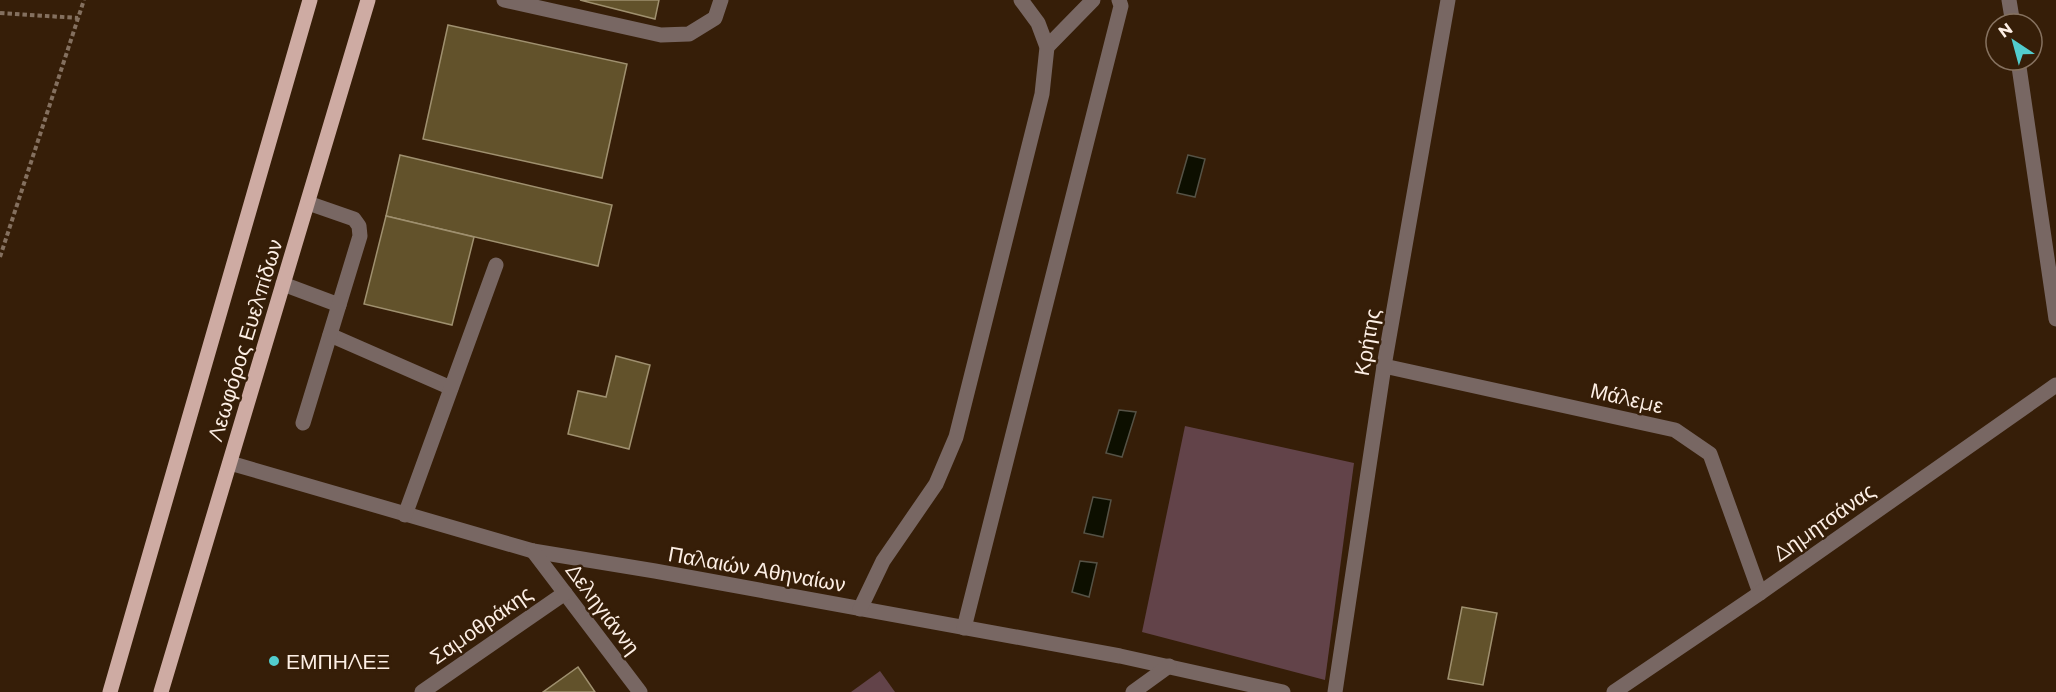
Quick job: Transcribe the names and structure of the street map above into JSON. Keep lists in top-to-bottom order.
{
  "streets": {
    "main road": ["Λεωφόρος Ευελπίδων"],
    "street": [
      "Κρήτης",
      "Μάλεμε",
      "Δημητσάνας",
      "Παλαιών Αθηναίων",
      "Δεληγιάννη",
      "Σαμοθράκης"
    ]
  },
  "crossings": [
    ["Λεωφόρος Ευελπίδων", "Παλαιών Αθηναίων"],
    ["Κρήτης", "Μάλεμε"],
    ["Μάλεμε", "Δημητσάνας"],
    ["Παλαιών Αθηναίων", "Δεληγιάννη"],
    ["Δεληγιάννη", "Σαμοθράκης"]
  ],
  "places": ["ΕΜΠΗΛΕΞ"],
  "north": "top left"
}
